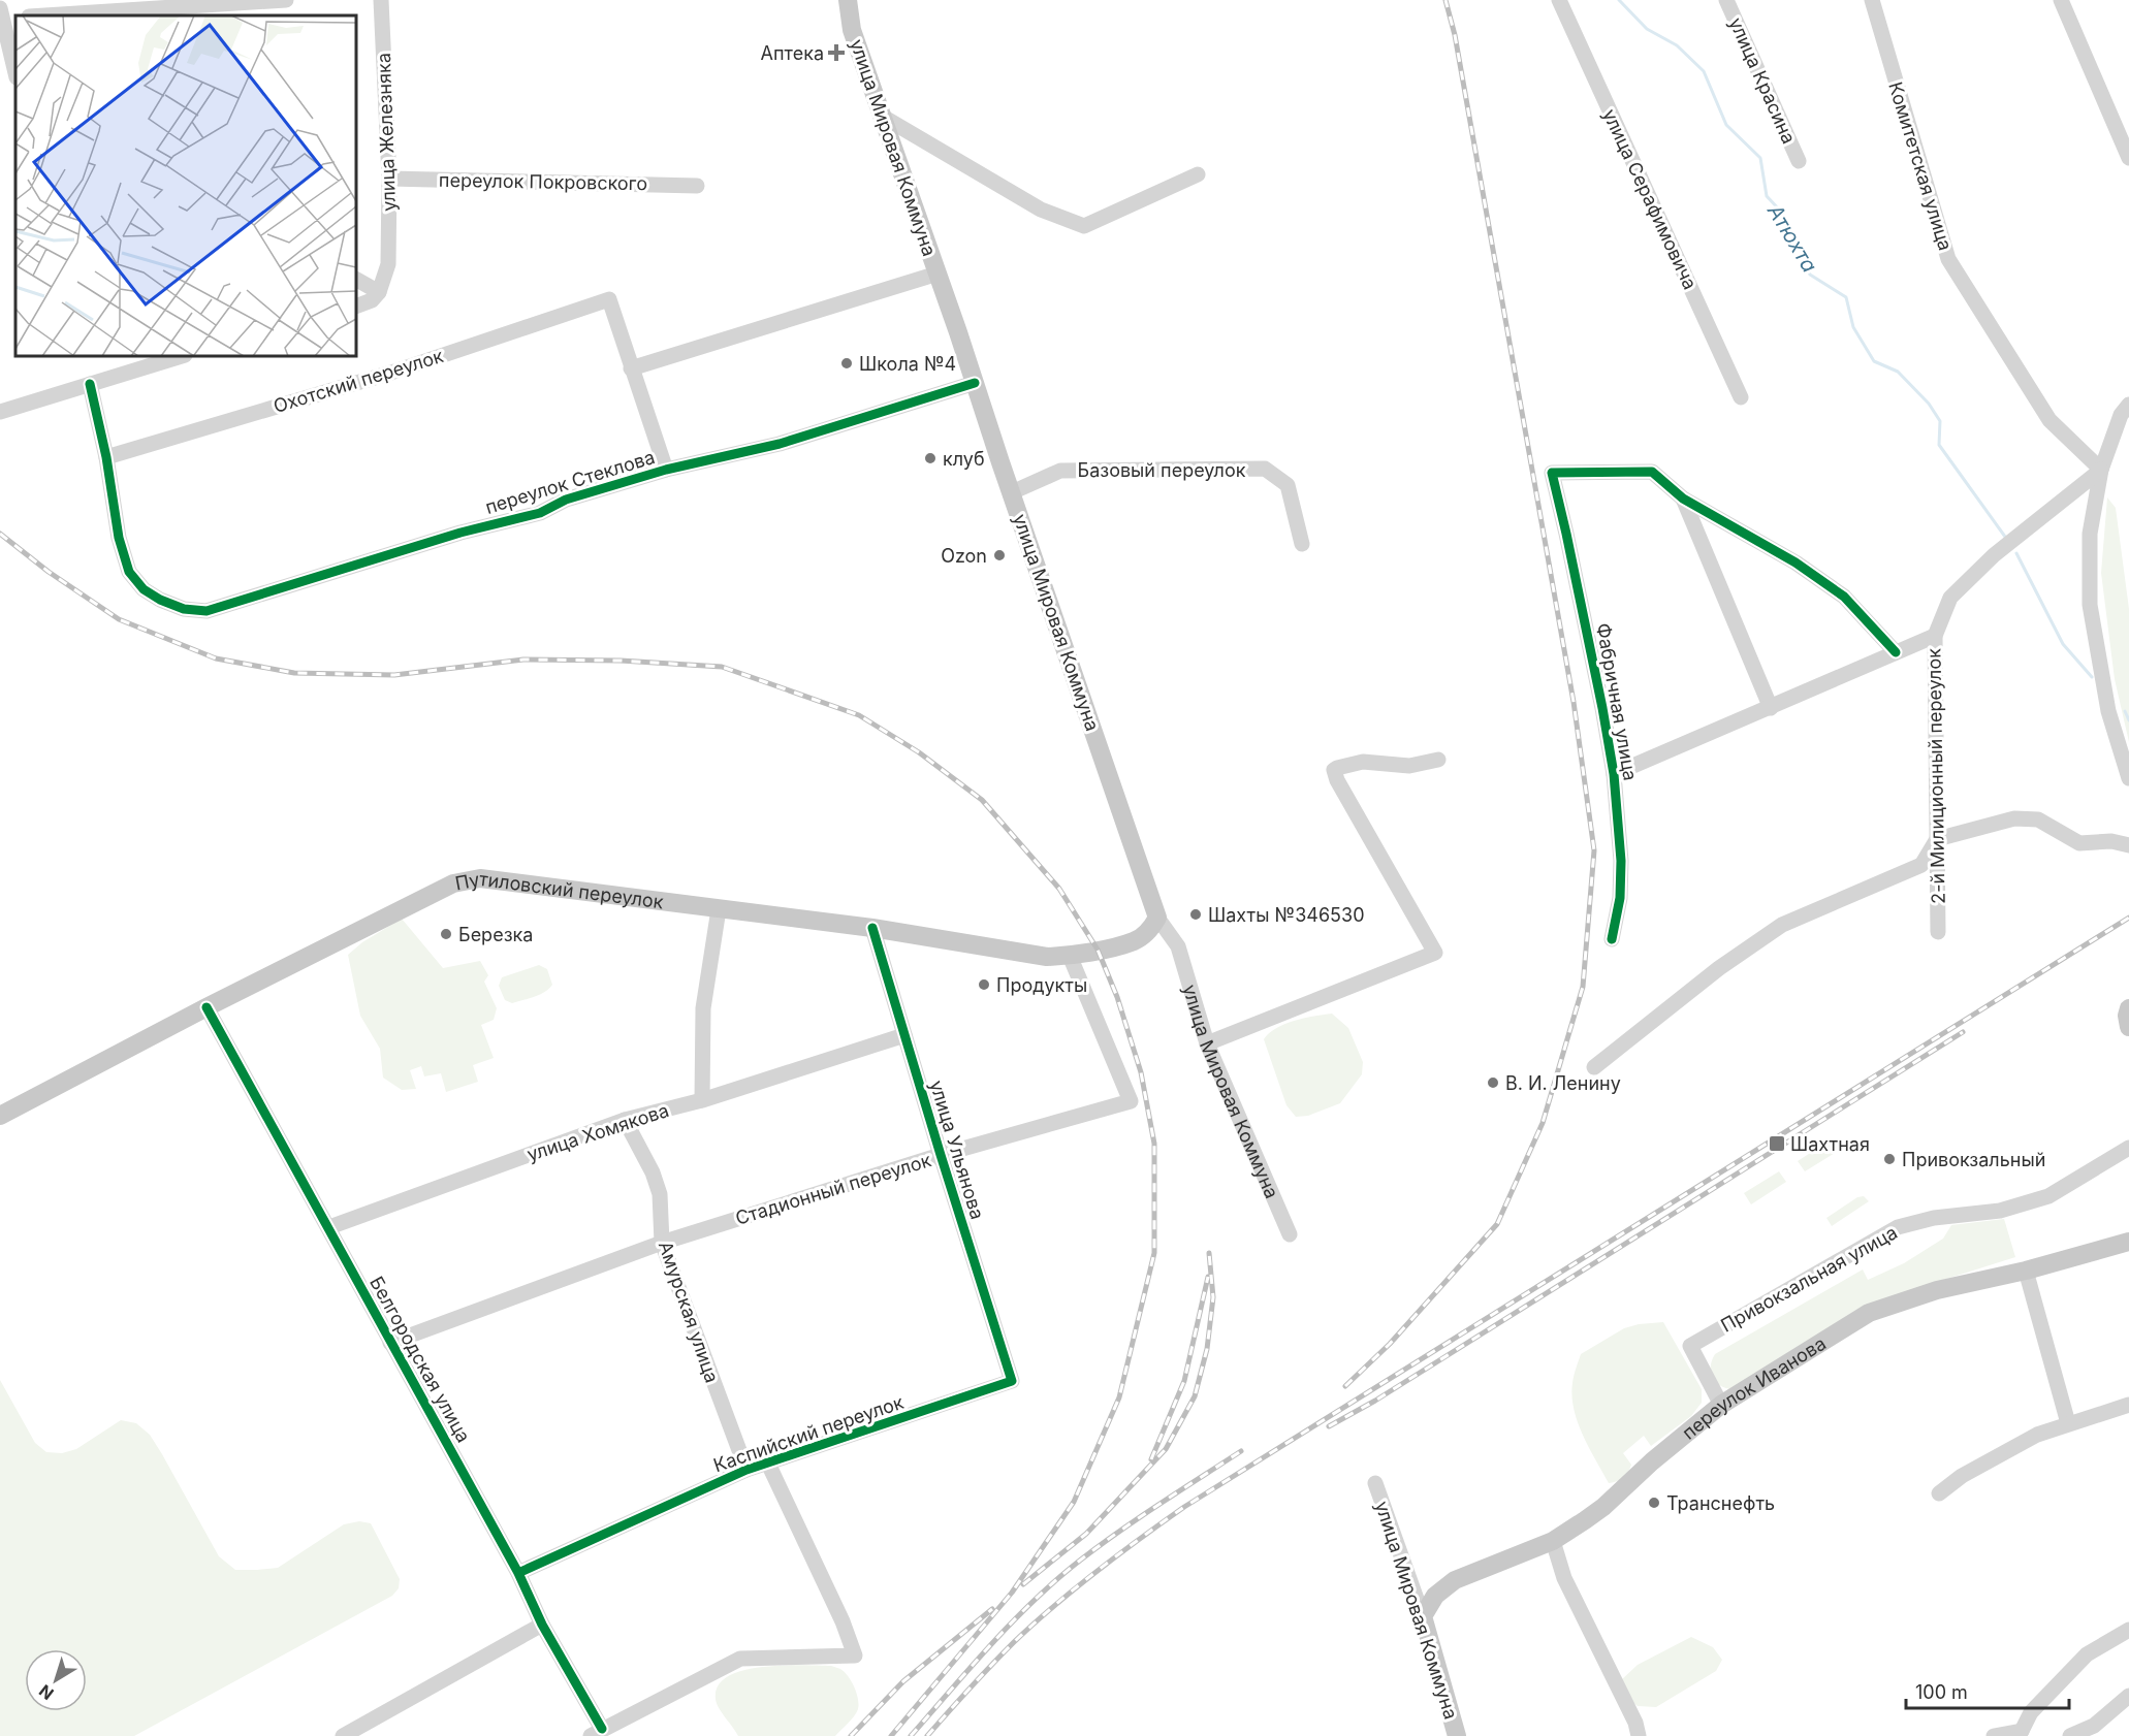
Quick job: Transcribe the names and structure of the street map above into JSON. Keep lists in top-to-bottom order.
{
  "streets": {
    "main road": ["улица Мировая Коммуна", "Путиловский переулок", "переулок Иванова"],
    "street": [
      "улица Красина",
      "улица Железняка",
      "Комитетская улица",
      "переулок Покровского",
      "улица Серафимовича",
      "Охотский переулок",
      "Базовый переулок",
      "переулок Стеклова",
      "Фабричная улица",
      "2-й Милиционный переулок",
      "улица Хомякова",
      "улица Ульянова",
      "Стадионный переулок",
      "Привокзальная улица",
      "Амурская улица",
      "Белгородская улица",
      "Каспийский переулок"
    ]
  },
  "crossings": [
    ["улица Железняка", "переулок Покровского"],
    ["улица Мировая Коммуна", "Базовый переулок"],
    ["улица Мировая Коммуна", "переулок Стеклова"],
    ["улица Мировая Коммуна", "Путиловский переулок"],
    ["улица Мировая Коммуна", "переулок Иванова"],
    ["Комитетская улица", "2-й Милиционный переулок"],
    ["Охотский переулок", "переулок Стеклова"],
    ["Путиловский переулок", "улица Ульянова"],
    ["Путиловский переулок", "Стадионный переулок"],
    ["Путиловский переулок", "Белгородская улица"],
    ["улица Хомякова", "улица Ульянова"],
    ["улица Хомякова", "Амурская улица"],
    ["улица Хомякова", "Белгородская улица"],
    ["улица Ульянова", "Стадионный переулок"],
    ["улица Ульянова", "Каспийский переулок"],
    ["Стадионный переулок", "Амурская улица"],
    ["Стадионный переулок", "Белгородская улица"],
    ["Привокзальная улица", "переулок Иванова"],
    ["Амурская улица", "Каспийский переулок"],
    ["Белгородская улица", "Каспийский переулок"]
  ],
  "water": ["Атюхта"],
  "places": {
    "health": ["Аптека"],
    "other": [
      "Школа №4",
      "клуб",
      "Ozon",
      "Шахты №346530",
      "Березка",
      "Продукты",
      "В. И. Ленину",
      "Привокзальный",
      "Транснефть"
    ],
    "transit": ["Шахтная"]
  },
  "scale_bar": "100 m",
  "north": "bottom left"
}
